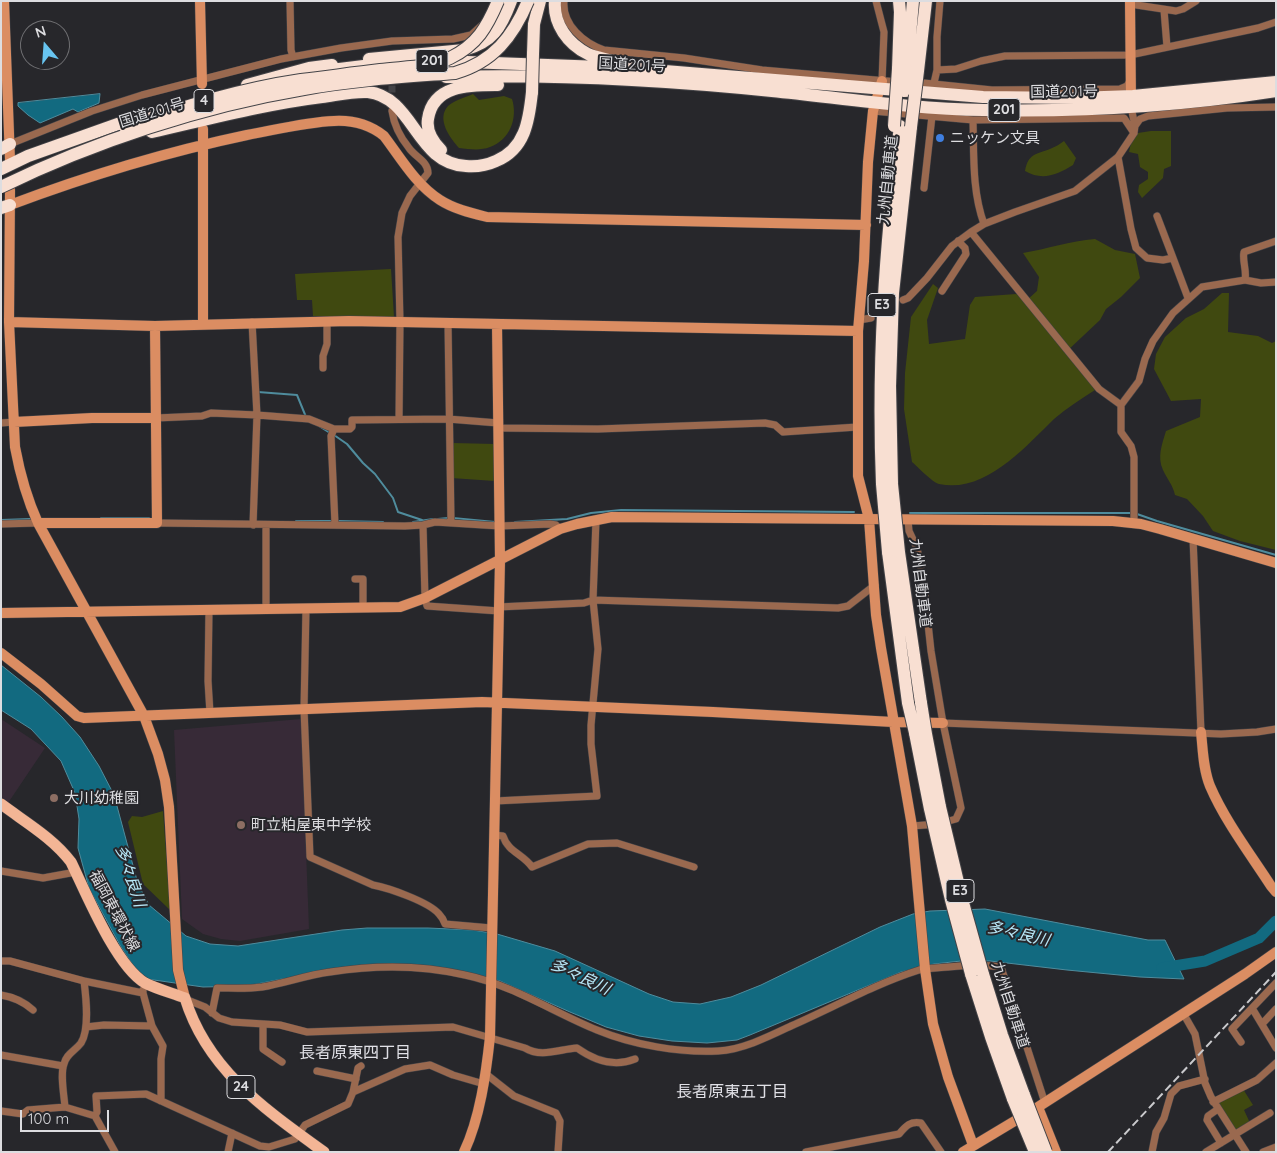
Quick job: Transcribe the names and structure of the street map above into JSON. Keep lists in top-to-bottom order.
{
  "streets": {
    "highway": [
      "201",
      "国道201号",
      "4",
      "九州自動車道",
      "E3"
    ],
    "main road": ["福岡東環状線", "24"]
  },
  "crossings": [
    ["201", "国道201号"],
    ["福岡東環状線", "24"]
  ],
  "districts": ["長者原東四丁目", "長者原東五丁目"],
  "water": ["多々良川"],
  "places": ["ニッケン文具", "大川幼稚園", "町立粕屋東中学校"],
  "scale_bar": "100 m",
  "north": "top"
}
